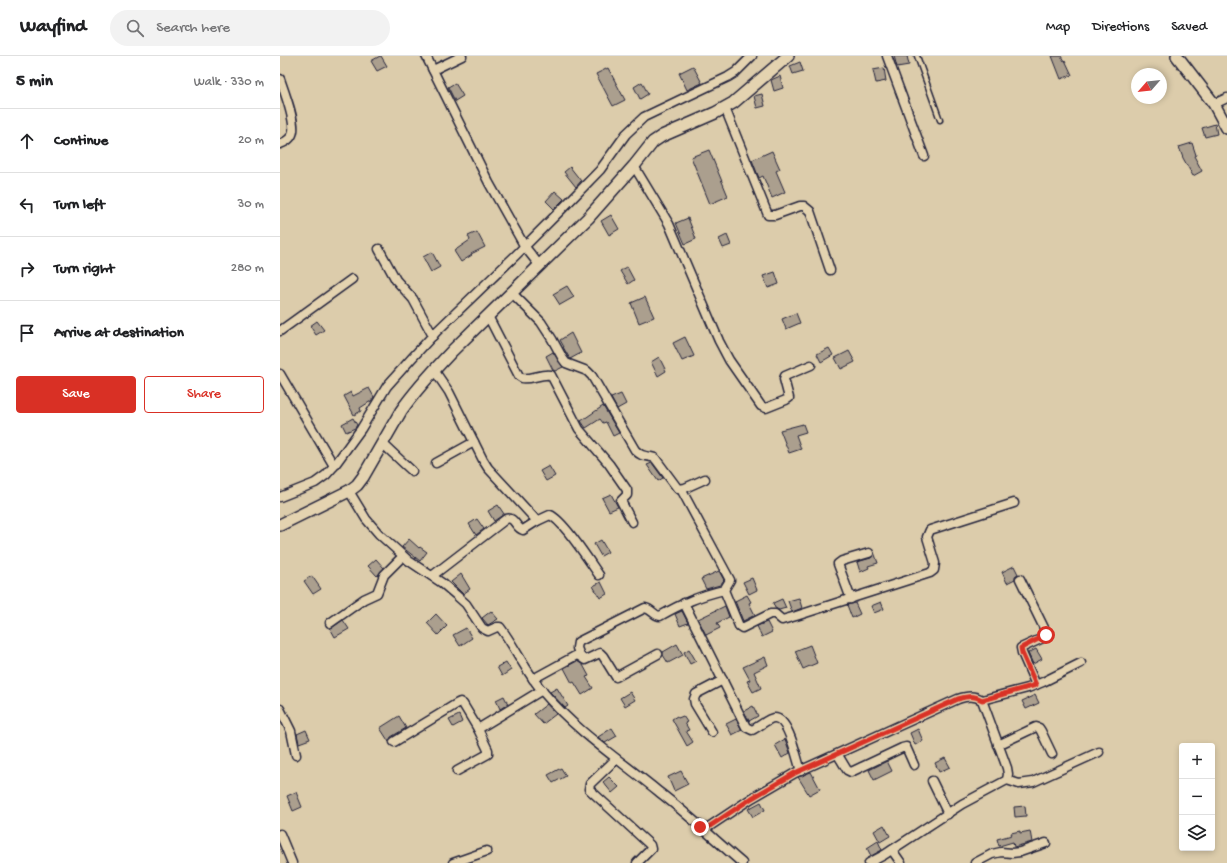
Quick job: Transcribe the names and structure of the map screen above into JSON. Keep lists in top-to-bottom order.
{
  "north": "bottom left",
  "page": {
    "header": "Wayfind",
    "search": "Search here",
    "nav": ["Map", "Directions", "Saved"],
    "heading": ["5 min", "Walk · 330 m"],
    "list": [
      ["Continue", "20 m"],
      ["Turn left", "30 m"],
      ["Turn right", "280 m"],
      "Arrive at destination"
    ],
    "buttons": ["Save", "Share"],
    "map_buttons": ["+", "−"]
  }
}
